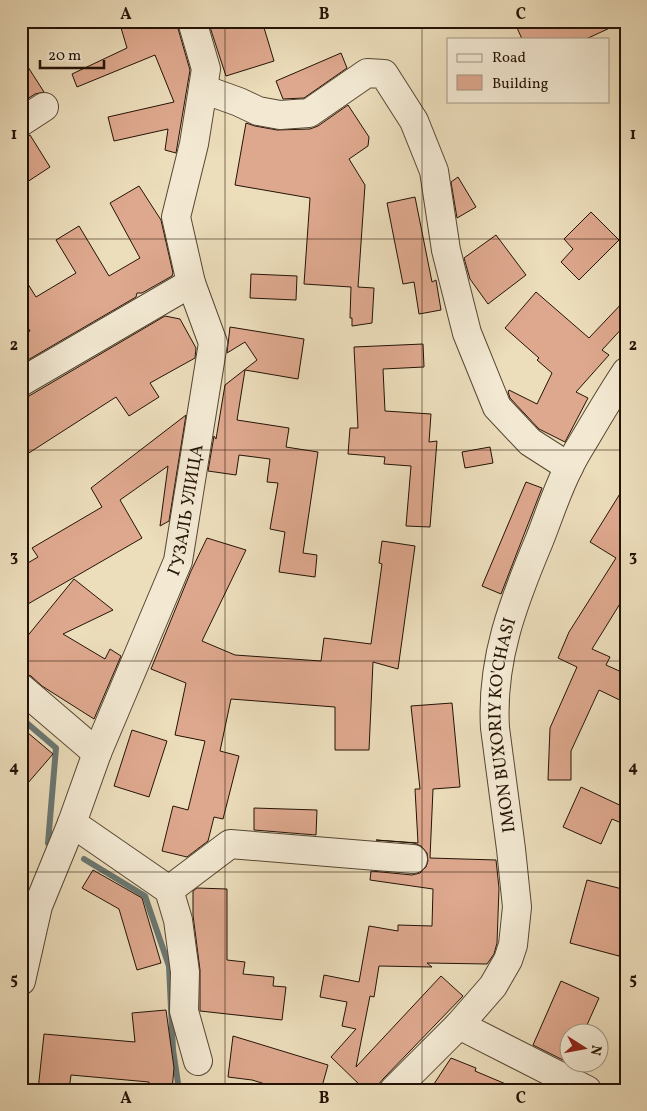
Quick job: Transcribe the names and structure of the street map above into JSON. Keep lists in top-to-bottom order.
{
  "streets": {
    "street": ["ГУЗАЛЬ УЛИЦА", "IMON BUXORIY KO'CHASI"]
  },
  "legend": ["Road", "Building"],
  "scale_bar": "20 m",
  "north": "right",
  "grid": {
    "columns": ["A", "B", "C"],
    "rows": [
      "1",
      "2",
      "3",
      "4",
      "5"
    ]
  }
}
